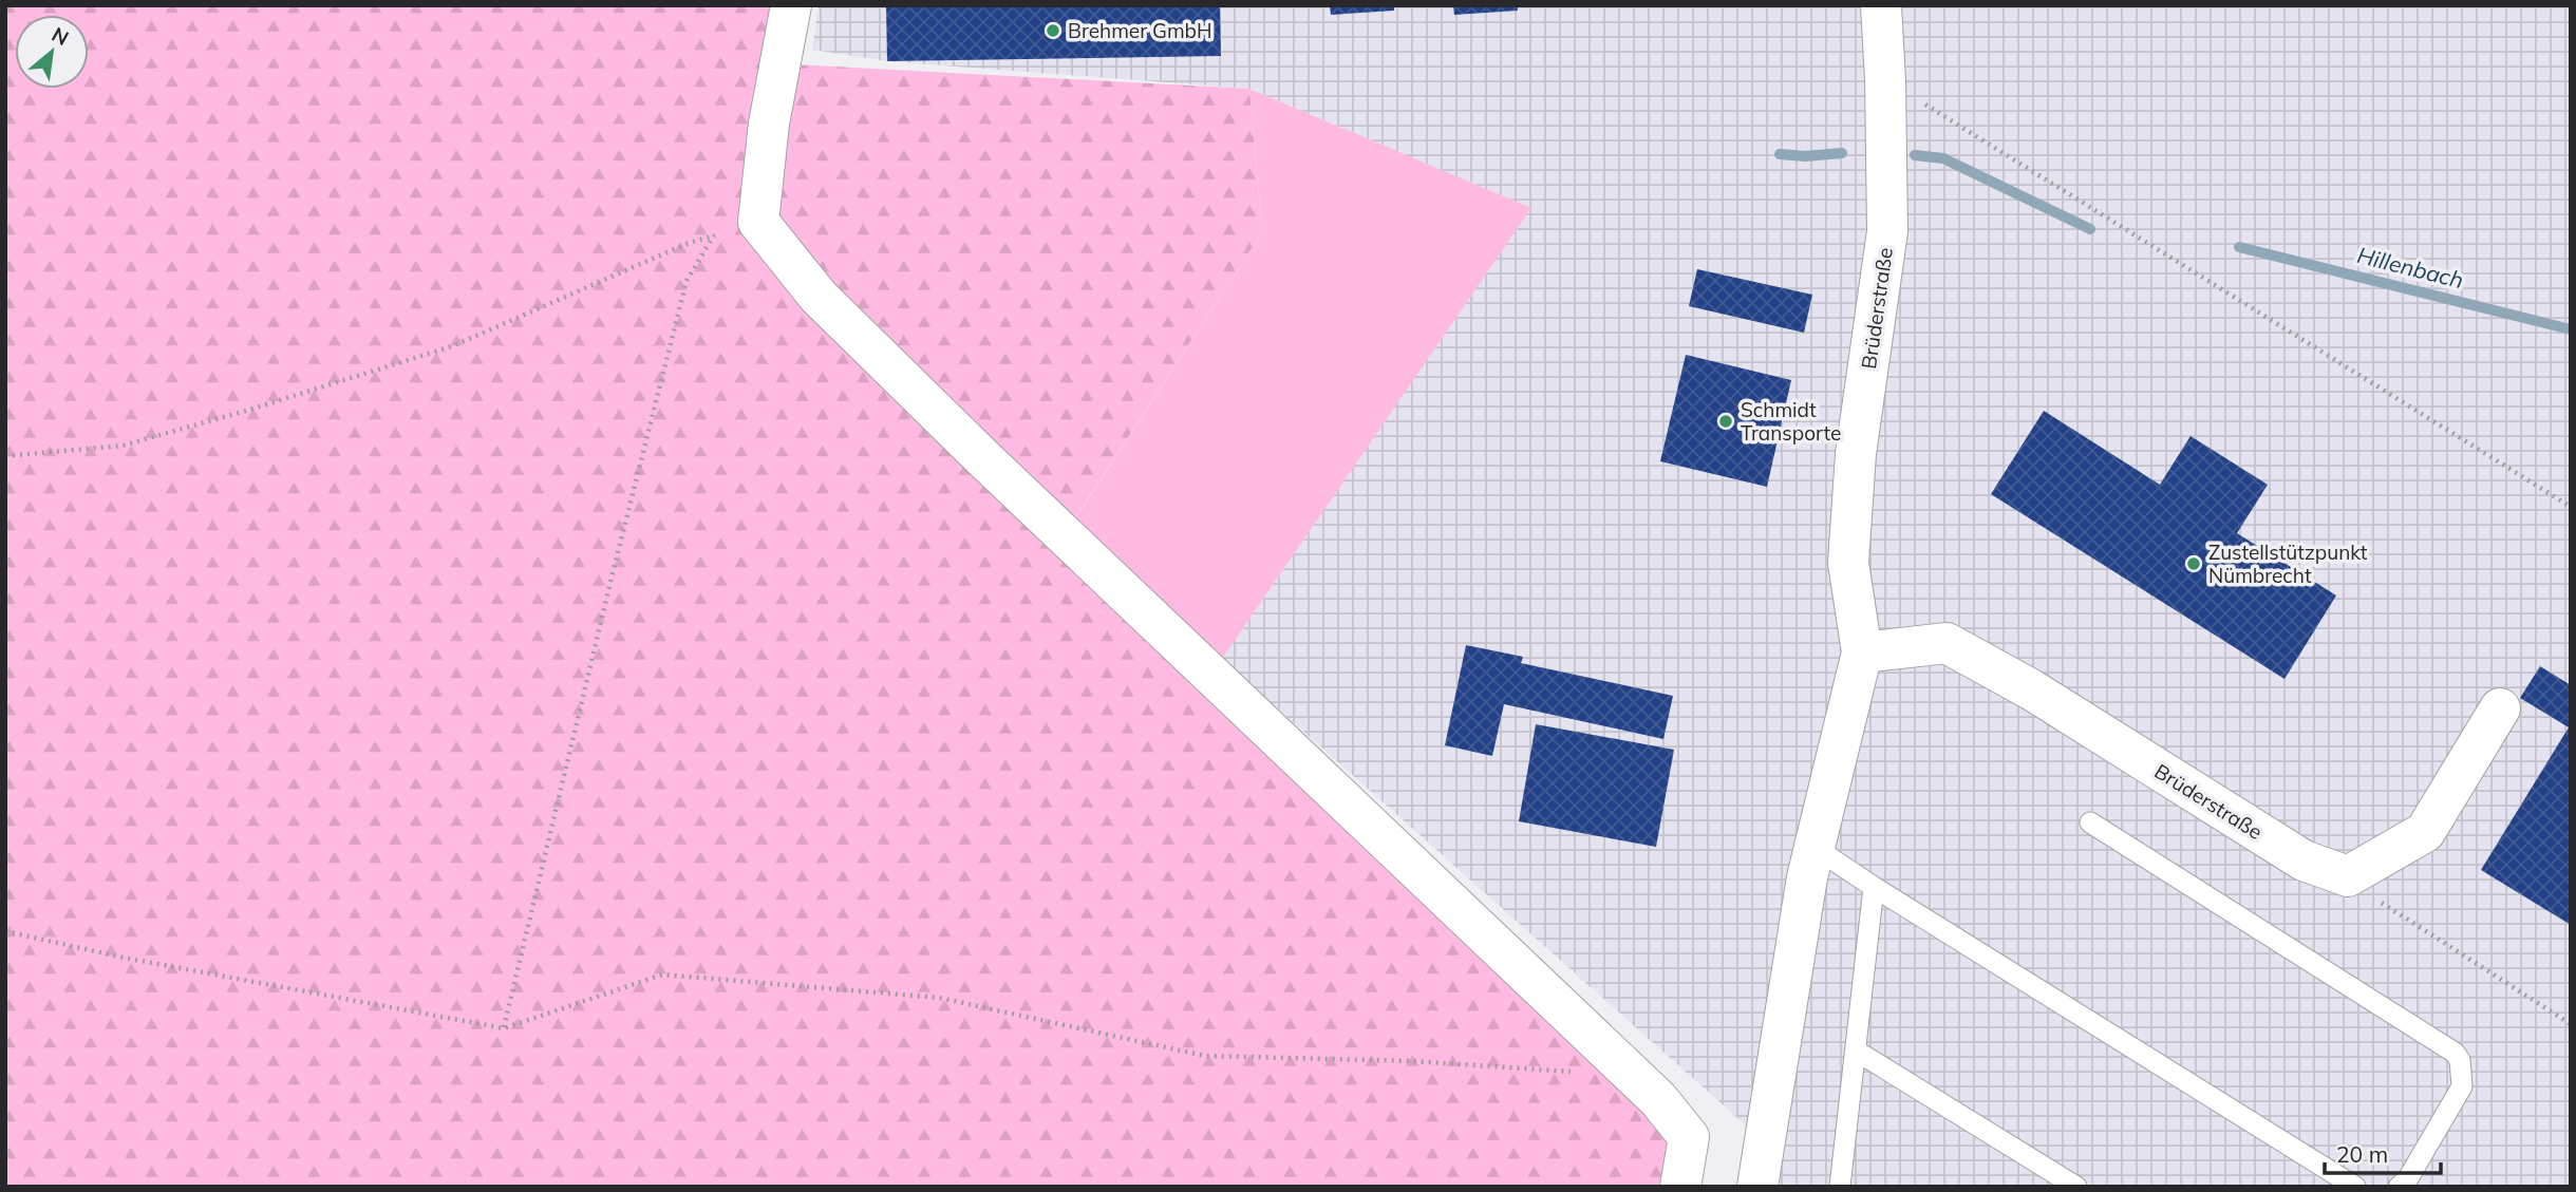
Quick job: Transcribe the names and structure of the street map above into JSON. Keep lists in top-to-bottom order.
{
  "streets": {
    "street": ["Brüderstraße"]
  },
  "water": ["Hillenbach"],
  "places": ["Brehmer GmbH", "Schmidt Transporte", "Zustellstützpunkt Nümbrecht"],
  "scale_bar": "20 m",
  "north": "top right"
}
